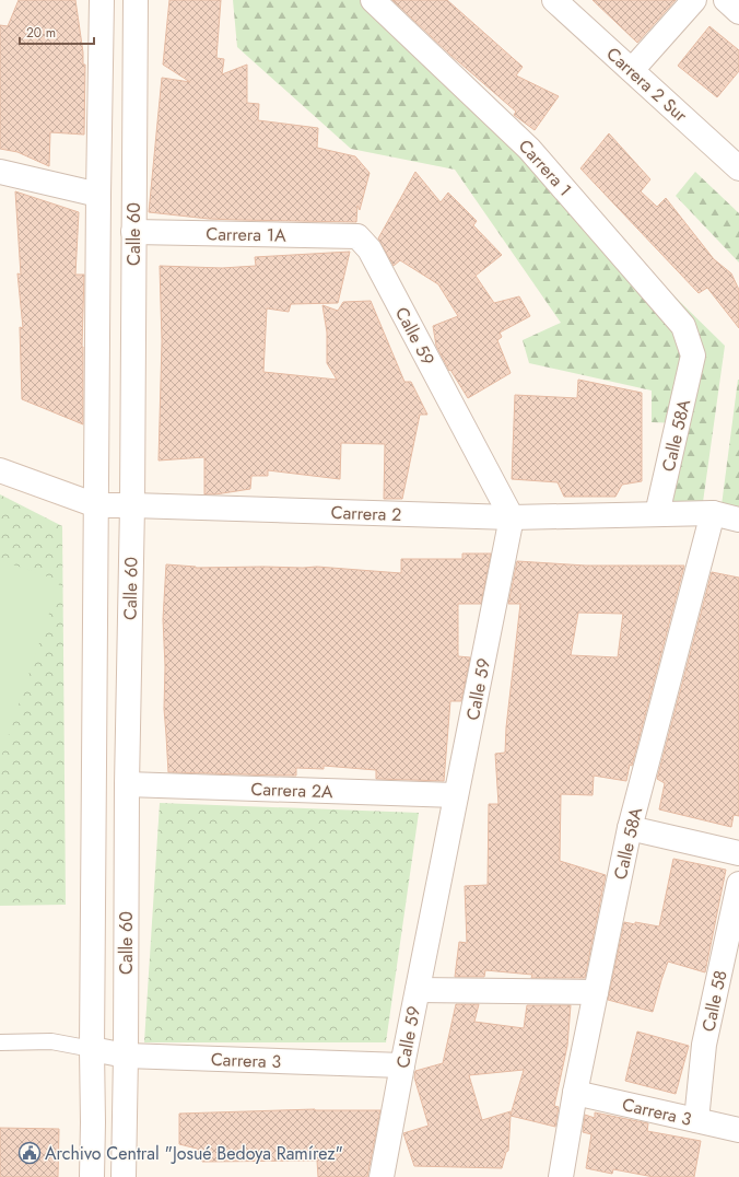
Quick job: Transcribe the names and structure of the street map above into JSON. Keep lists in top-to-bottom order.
{
  "streets": {
    "street": [
      "Carrera 2 Sur",
      "Carrera 1",
      "Calle 60",
      "Carrera 1A",
      "Calle 59",
      "Calle 58A",
      "Carrera 2",
      "Carrera 2A",
      "Calle 58",
      "Carrera 3"
    ]
  },
  "crossings": [
    ["Carrera 1", "Calle 58A"],
    ["Calle 60", "Carrera 1A"],
    ["Calle 60", "Carrera 2"],
    ["Calle 60", "Carrera 2A"],
    ["Calle 60", "Carrera 3"],
    ["Carrera 1A", "Calle 59"],
    ["Calle 59", "Carrera 2"],
    ["Calle 59", "Carrera 2A"],
    ["Calle 59", "Carrera 3"],
    ["Calle 58A", "Carrera 2"],
    ["Calle 58A", "Carrera 3"],
    ["Calle 58", "Carrera 3"]
  ],
  "places": {
    "public building": ["Archivo Central \"Josué Bedoya Ramírez\""]
  },
  "scale_bar": "20 m"
}
